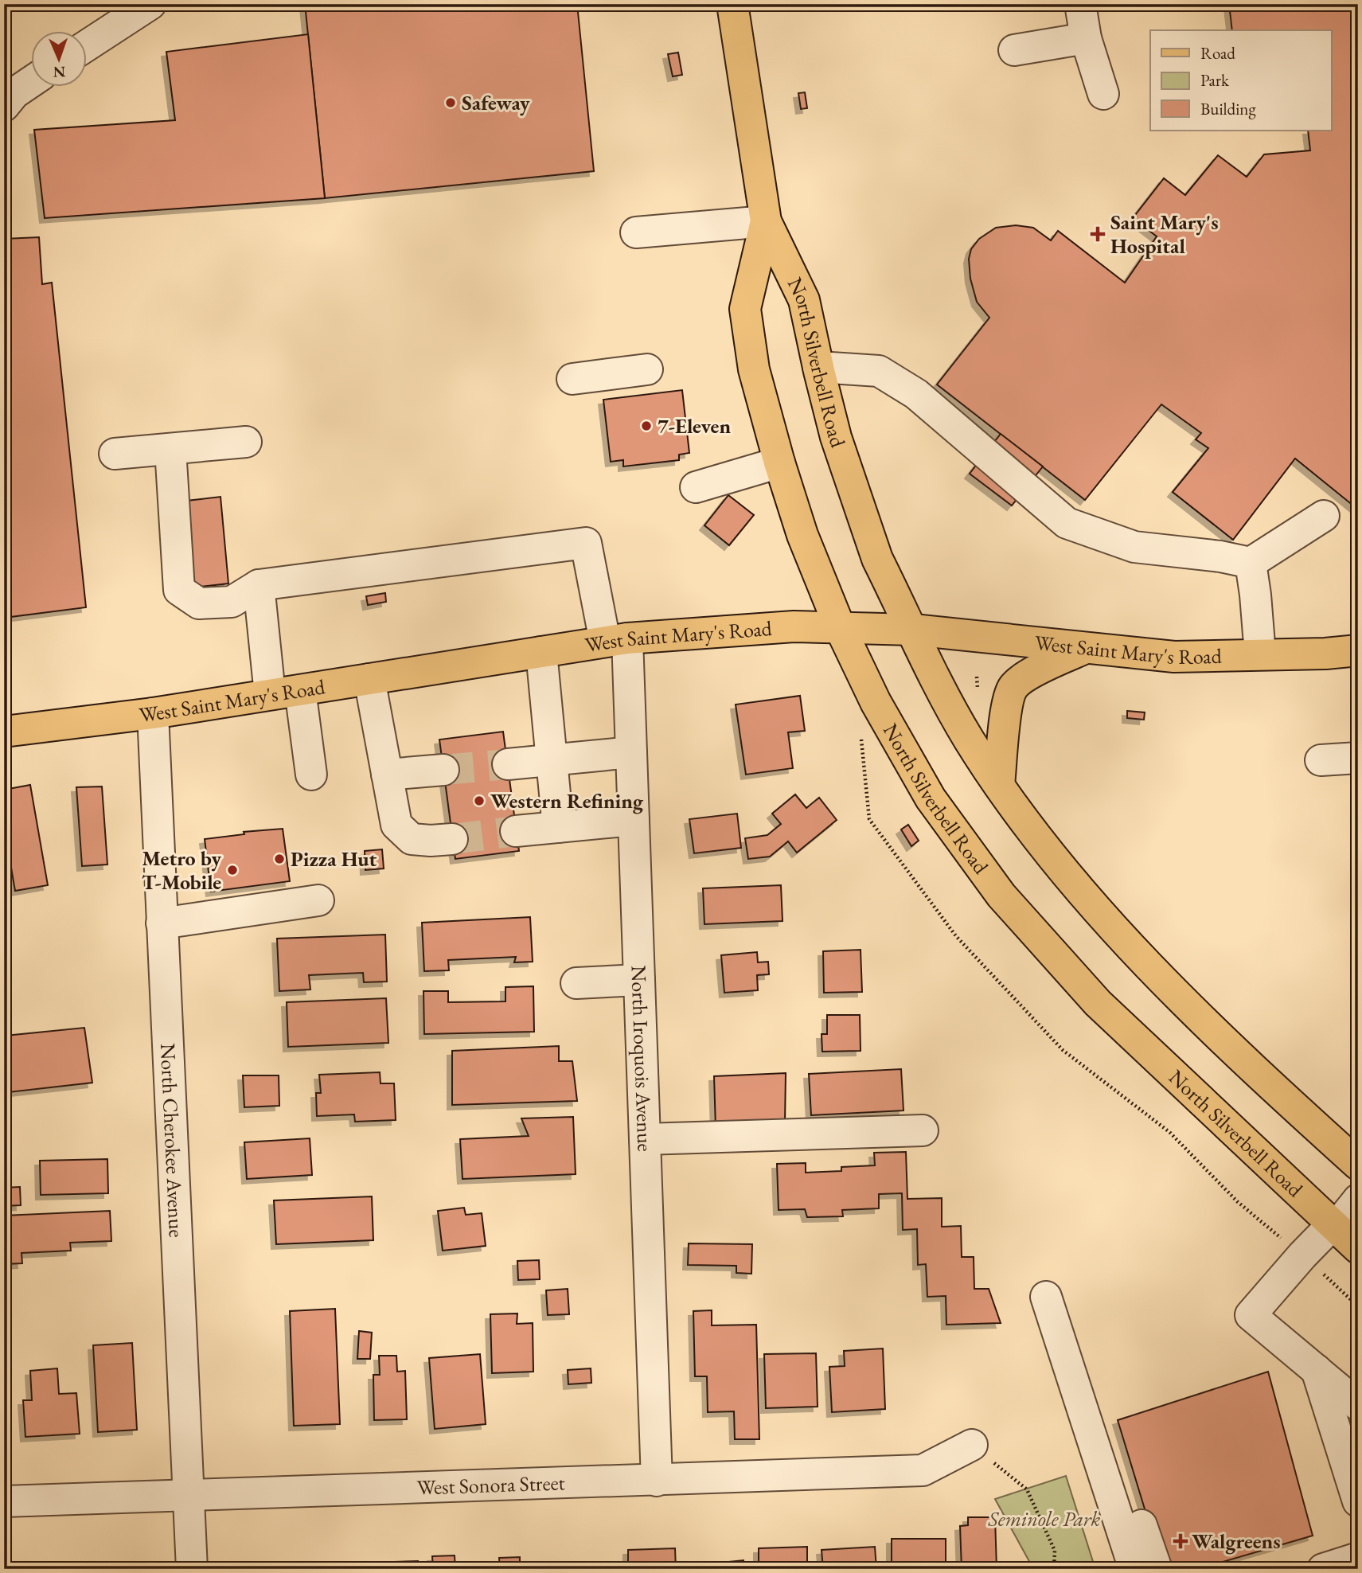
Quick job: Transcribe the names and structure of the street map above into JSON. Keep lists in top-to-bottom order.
{
  "streets": {
    "main road": ["North Silverbell Road", "West Saint Mary's Road"],
    "street": ["North Iroquois Avenue", "North Cherokee Avenue", "West Sonora Street"]
  },
  "crossings": [
    ["North Silverbell Road", "West Saint Mary's Road"],
    ["West Saint Mary's Road", "North Iroquois Avenue"],
    ["West Saint Mary's Road", "North Cherokee Avenue"],
    ["North Iroquois Avenue", "West Sonora Street"],
    ["North Cherokee Avenue", "West Sonora Street"]
  ],
  "parks": ["Seminole Park"],
  "places": {
    "other": [
      "Safeway",
      "7-Eleven",
      "Western Refining",
      "Pizza Hut",
      "Metro by T-Mobile"
    ],
    "health": ["Saint Mary's Hospital", "Walgreens"]
  },
  "legend": ["Road", "Park", "Building"],
  "north": "bottom"
}
